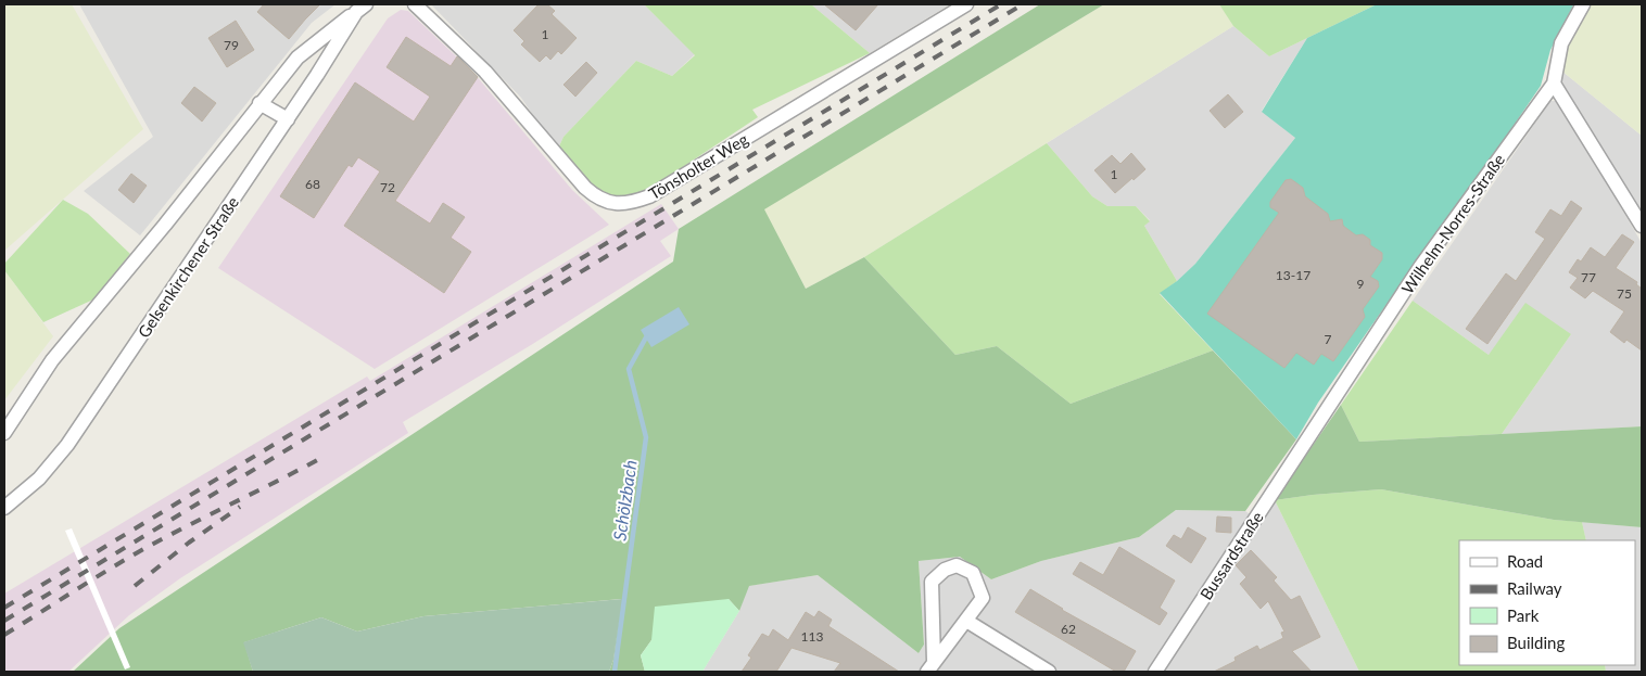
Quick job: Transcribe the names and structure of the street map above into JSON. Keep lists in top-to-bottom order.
{
  "streets": {
    "street": [
      "Tönsholter Weg",
      "Wilhelm-Norres-Straße",
      "Gelsenkirchener Straße",
      "Bussardstraße"
    ]
  },
  "crossings": [
    ["Wilhelm-Norres-Straße", "Bussardstraße"]
  ],
  "water": ["Schölzbach"],
  "house_numbers": [
    "1",
    "79",
    "1",
    "68",
    "72",
    "13-17",
    "77",
    "9",
    "75",
    "7",
    "62",
    "113"
  ],
  "legend": [
    "Road",
    "Railway",
    "Park",
    "Building"
  ]
}
